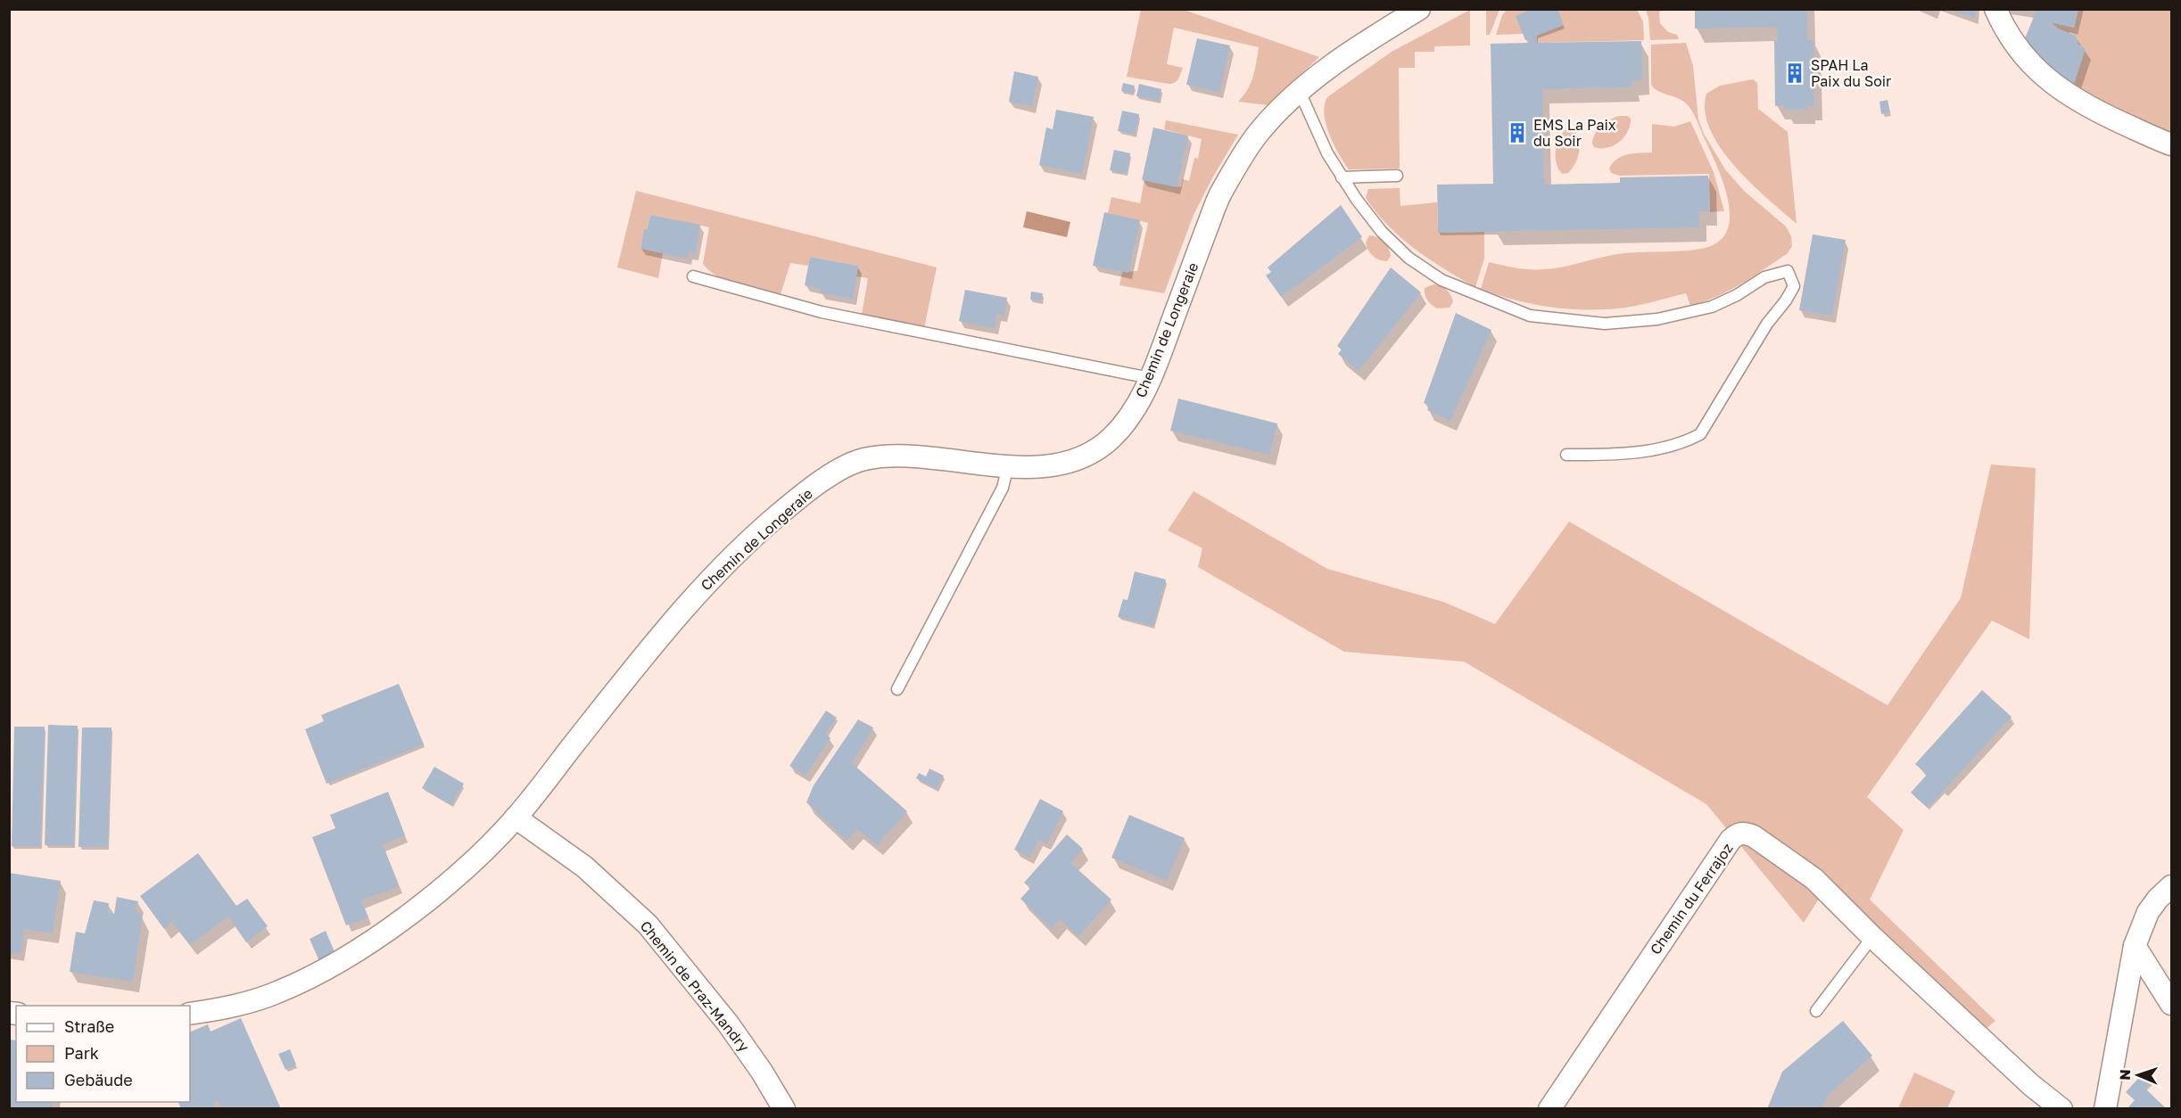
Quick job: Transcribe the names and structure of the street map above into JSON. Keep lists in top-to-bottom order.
{
  "streets": {
    "street": ["Chemin de Longeraie", "Chemin du Ferrajoz", "Chemin de Praz-Mandry"]
  },
  "crossings": [
    ["Chemin de Longeraie", "Chemin de Praz-Mandry"]
  ],
  "places": {
    "building": ["SPAH La Paix du Soir", "EMS La Paix du Soir"]
  },
  "legend": ["Straße", "Park", "Gebäude"],
  "north": "left"
}
